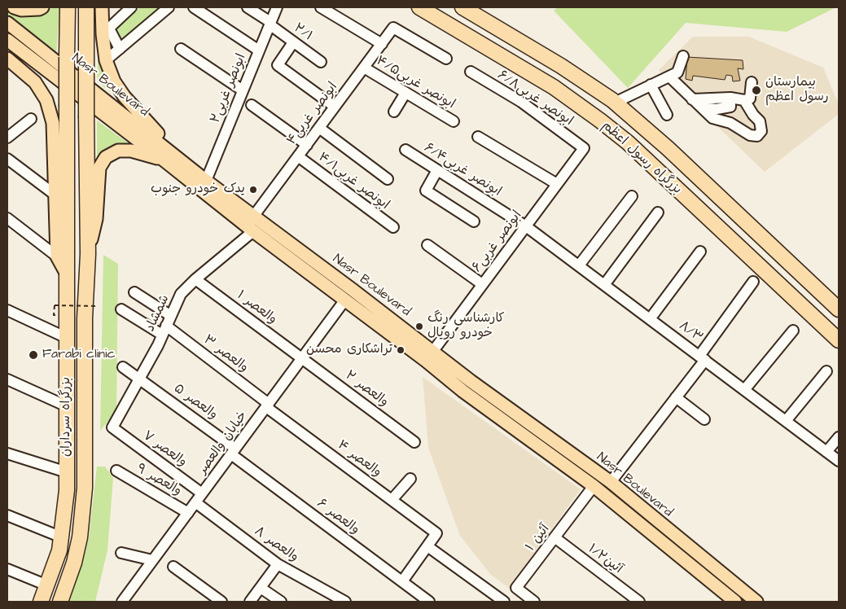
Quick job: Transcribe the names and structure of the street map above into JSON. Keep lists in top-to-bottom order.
{
  "streets": {
    "highway": ["بزرگراه رسول اعظم", "بزرگراه سرداران"],
    "main road": ["Nasr Boulevard"],
    "street": [
      "۲/۱",
      "۴/۵ابونصر غربی",
      "۲ابونصر غربی",
      "۶/۸ابونصر غربی",
      "۴ابونصر غربی",
      "۶/۴ابونصر غربی",
      "۴/۱ابونصر غربی",
      "۶ابونصر غربی",
      "والعصر ۱",
      "شمشاد",
      "۸/۳",
      "والعصر ۳",
      "والعصر ۲",
      "والعصر ۵",
      "خیابان والعصر",
      "والعصر ۷",
      "والعصر ۴",
      "والعصر ۹",
      "والعصر ۶",
      "آئین ۱",
      "والعصر ۸",
      "۱/۲آئین"
    ]
  },
  "crossings": [
    ["۲/۱", "۲ابونصر غربی"],
    ["۴/۵ابونصر غربی", "۴ابونصر غربی"],
    ["Nasr Boulevard", "۲ابونصر غربی"],
    ["Nasr Boulevard", "۴ابونصر غربی"],
    ["Nasr Boulevard", "۶ابونصر غربی"],
    ["Nasr Boulevard", "شمشاد"],
    ["Nasr Boulevard", "خیابان والعصر"],
    ["Nasr Boulevard", "آئین ۱"],
    ["۶/۸ابونصر غربی", "۶ابونصر غربی"],
    ["۴ابونصر غربی", "۴/۱ابونصر غربی"],
    ["۶/۴ابونصر غربی", "۶ابونصر غربی"],
    ["۶/۴ابونصر غربی", "۸/۳"],
    ["۶ابونصر غربی", "۸/۳"],
    ["والعصر ۱", "شمشاد"],
    ["والعصر ۱", "والعصر ۲"],
    ["والعصر ۱", "خیابان والعصر"],
    ["شمشاد", "والعصر ۳"],
    ["شمشاد", "والعصر ۵"],
    ["شمشاد", "والعصر ۷"],
    ["والعصر ۳", "خیابان والعصر"],
    ["والعصر ۳", "والعصر ۴"],
    ["والعصر ۲", "خیابان والعصر"],
    ["والعصر ۵", "خیابان والعصر"],
    ["والعصر ۵", "والعصر ۶"],
    ["خیابان والعصر", "والعصر ۷"],
    ["خیابان والعصر", "والعصر ۴"],
    ["خیابان والعصر", "والعصر ۹"],
    ["خیابان والعصر", "والعصر ۶"],
    ["خیابان والعصر", "والعصر ۸"],
    ["والعصر ۷", "والعصر ۸"],
    ["آئین ۱", "۱/۲آئین"]
  ],
  "places": [
    "بیمارستان رسول اعظم",
    "یدک خودرو جنوب",
    "کارشناسی رنگ خودرو رویال",
    "تراشکاری محسن",
    "Farabi clinic"
  ]
}
